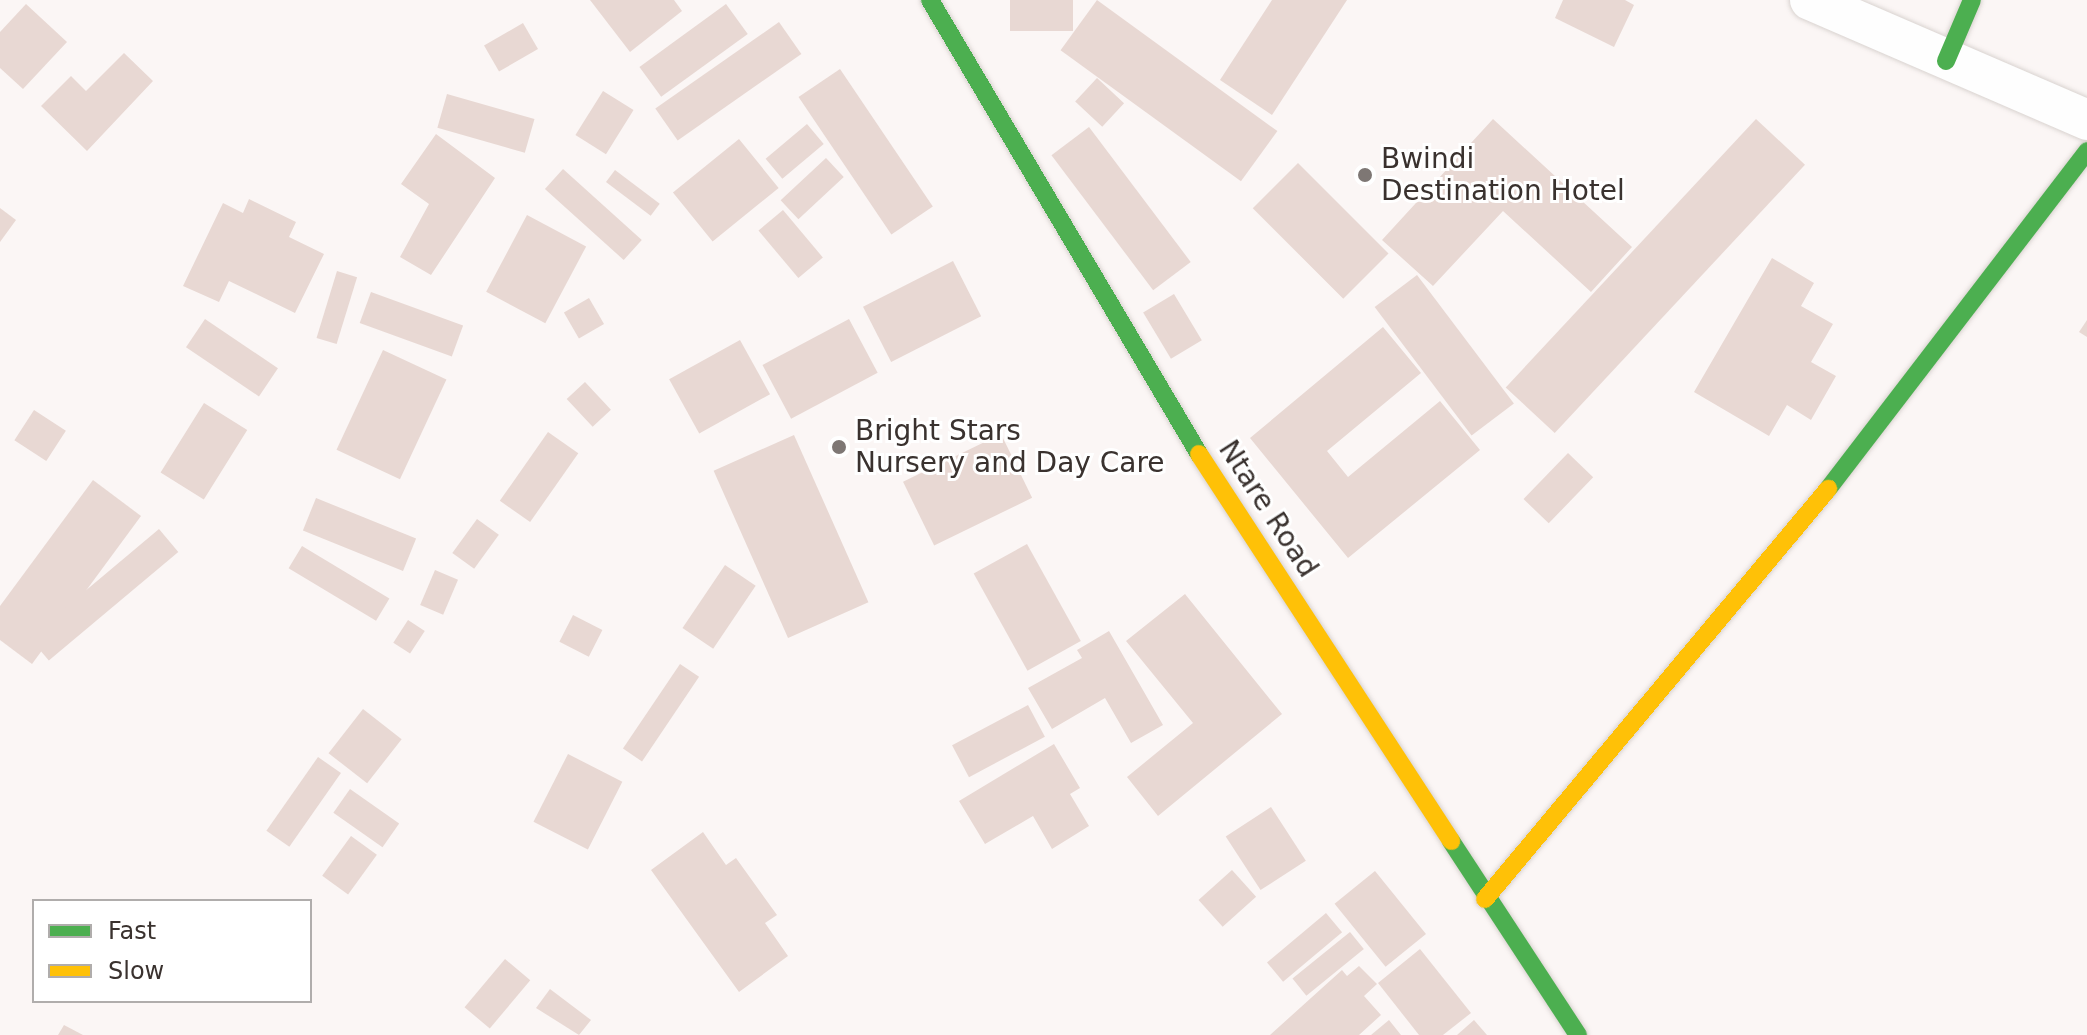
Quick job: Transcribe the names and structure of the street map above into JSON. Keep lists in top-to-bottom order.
{
  "streets": {
    "main road": ["Ntare Road"]
  },
  "places": ["Bwindi Destination Hotel", "Bright Stars Nursery and Day Care"],
  "legend": ["Fast", "Slow"]
}
